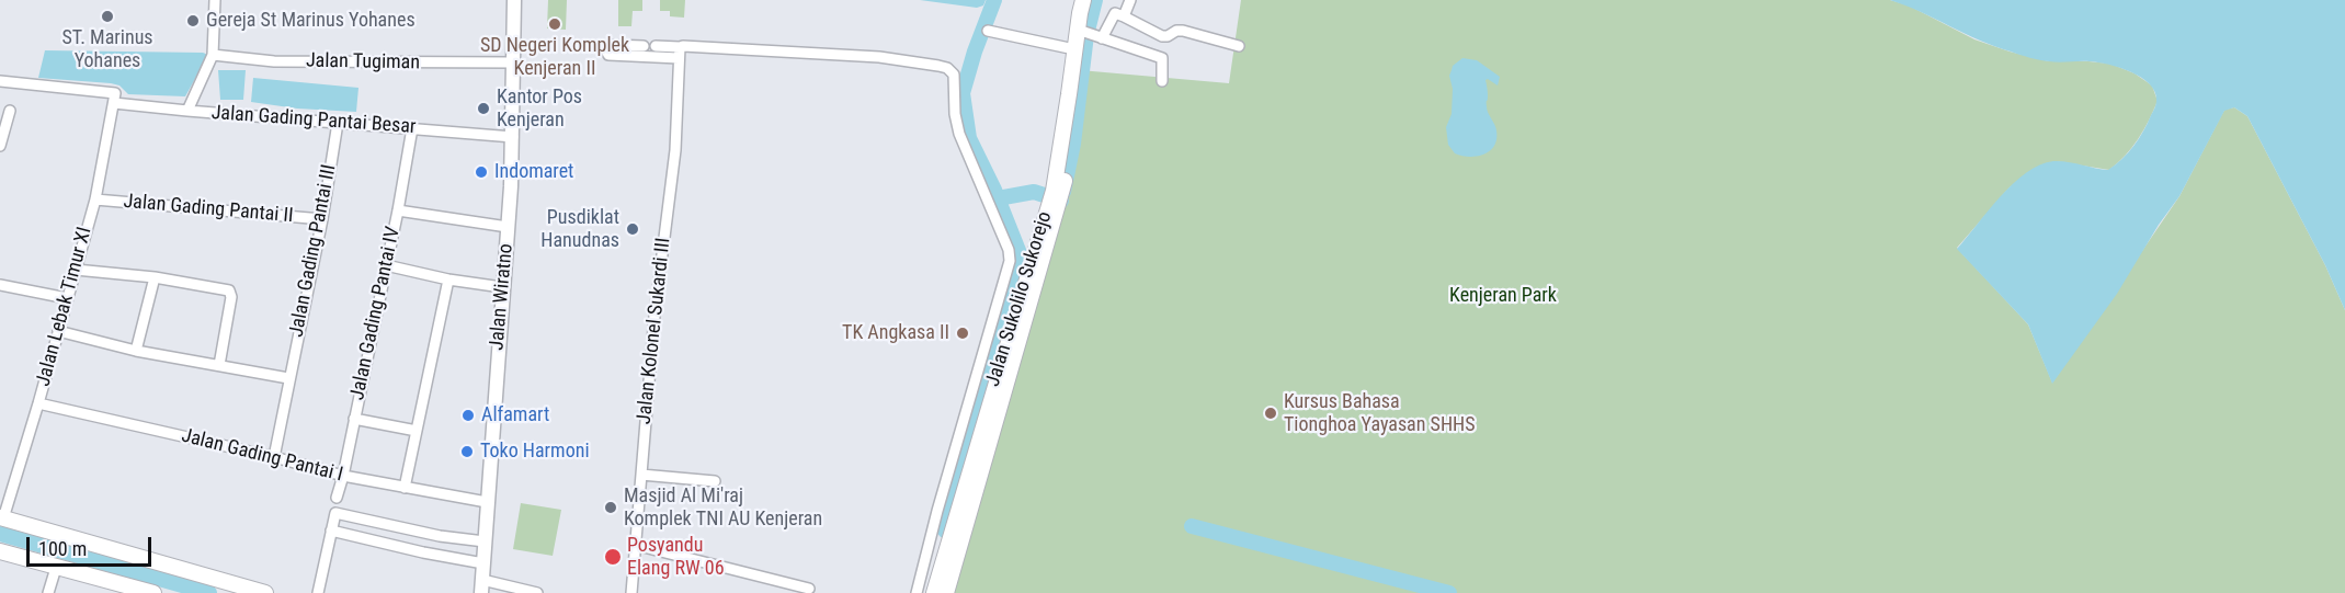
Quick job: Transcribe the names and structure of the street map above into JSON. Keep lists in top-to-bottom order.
{
  "streets": {
    "main road": ["Jalan Wiratno", "Jalan Sukolilo Sukorejo"],
    "street": [
      "Jalan Tugiman",
      "Jalan Gading Pantai Besar",
      "Jalan Gading Pantai II",
      "Jalan Gading Pantai III",
      "Jalan Lebak Timur XI",
      "Jalan Gading Pantai IV",
      "Jalan Kolonel Sukardi III",
      "Jalan Gading Pantai I"
    ]
  },
  "crossings": [
    ["Jalan Tugiman", "Jalan Wiratno"],
    ["Jalan Gading Pantai Besar", "Jalan Gading Pantai III"],
    ["Jalan Gading Pantai Besar", "Jalan Wiratno"],
    ["Jalan Gading Pantai Besar", "Jalan Lebak Timur XI"],
    ["Jalan Gading Pantai Besar", "Jalan Gading Pantai IV"],
    ["Jalan Gading Pantai II", "Jalan Gading Pantai III"],
    ["Jalan Gading Pantai II", "Jalan Lebak Timur XI"],
    ["Jalan Gading Pantai III", "Jalan Gading Pantai I"],
    ["Jalan Wiratno", "Jalan Gading Pantai I"],
    ["Jalan Lebak Timur XI", "Jalan Gading Pantai I"],
    ["Jalan Gading Pantai IV", "Jalan Gading Pantai I"]
  ],
  "parks": ["Kenjeran Park"],
  "places": [
    "ST. Marinus Yohanes",
    "Gereja St Marinus Yohanes",
    "SD Negeri Komplek Kenjeran II",
    "Kantor Pos Kenjeran",
    "Indomaret",
    "Pusdiklat Hanudnas",
    "TK Angkasa II",
    "Kursus Bahasa Tionghoa Yayasan SHHS",
    "Alfamart",
    "Toko Harmoni",
    "Masjid Al Mi'raj Komplek TNI AU Kenjeran",
    "Posyandu Elang RW 06"
  ],
  "scale_bar": "100 m"
}
